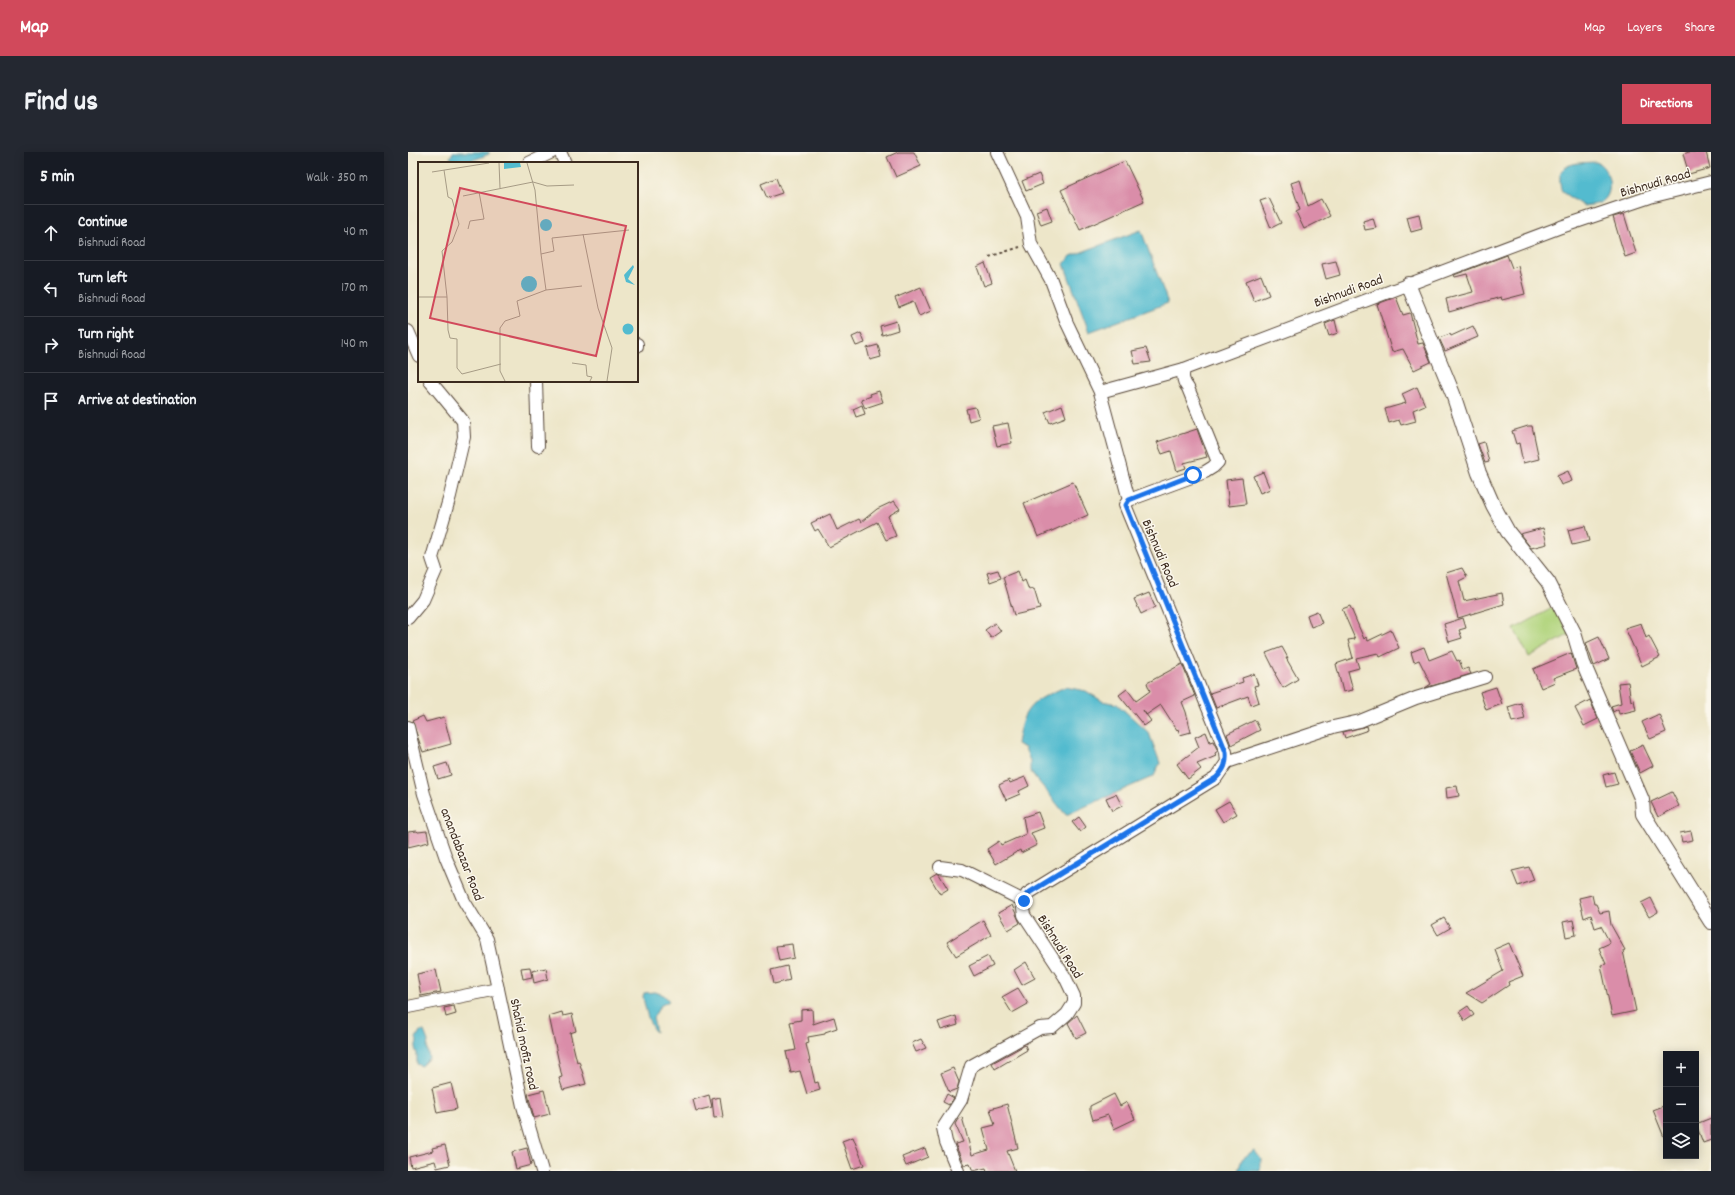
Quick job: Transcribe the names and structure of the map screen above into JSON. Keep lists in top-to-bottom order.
{
  "streets": {
    "street": ["Bishnudi Road", "anandabazar Road", "Shahid mofiz road"]
  },
  "crossings": [
    ["anandabazar Road", "Shahid mofiz road"]
  ],
  "page": {
    "header": "Map",
    "nav": ["Map", "Layers", "Share"],
    "title": "Find us",
    "buttons": "Directions",
    "heading": ["5 min", "Walk · 350 m"],
    "list": [
      ["Continue", "Bishnudi Road", "40 m"],
      ["Turn left", "Bishnudi Road", "170 m"],
      ["Turn right", "Bishnudi Road", "140 m"],
      "Arrive at destination"
    ],
    "map_buttons": ["+", "−"]
  }
}
